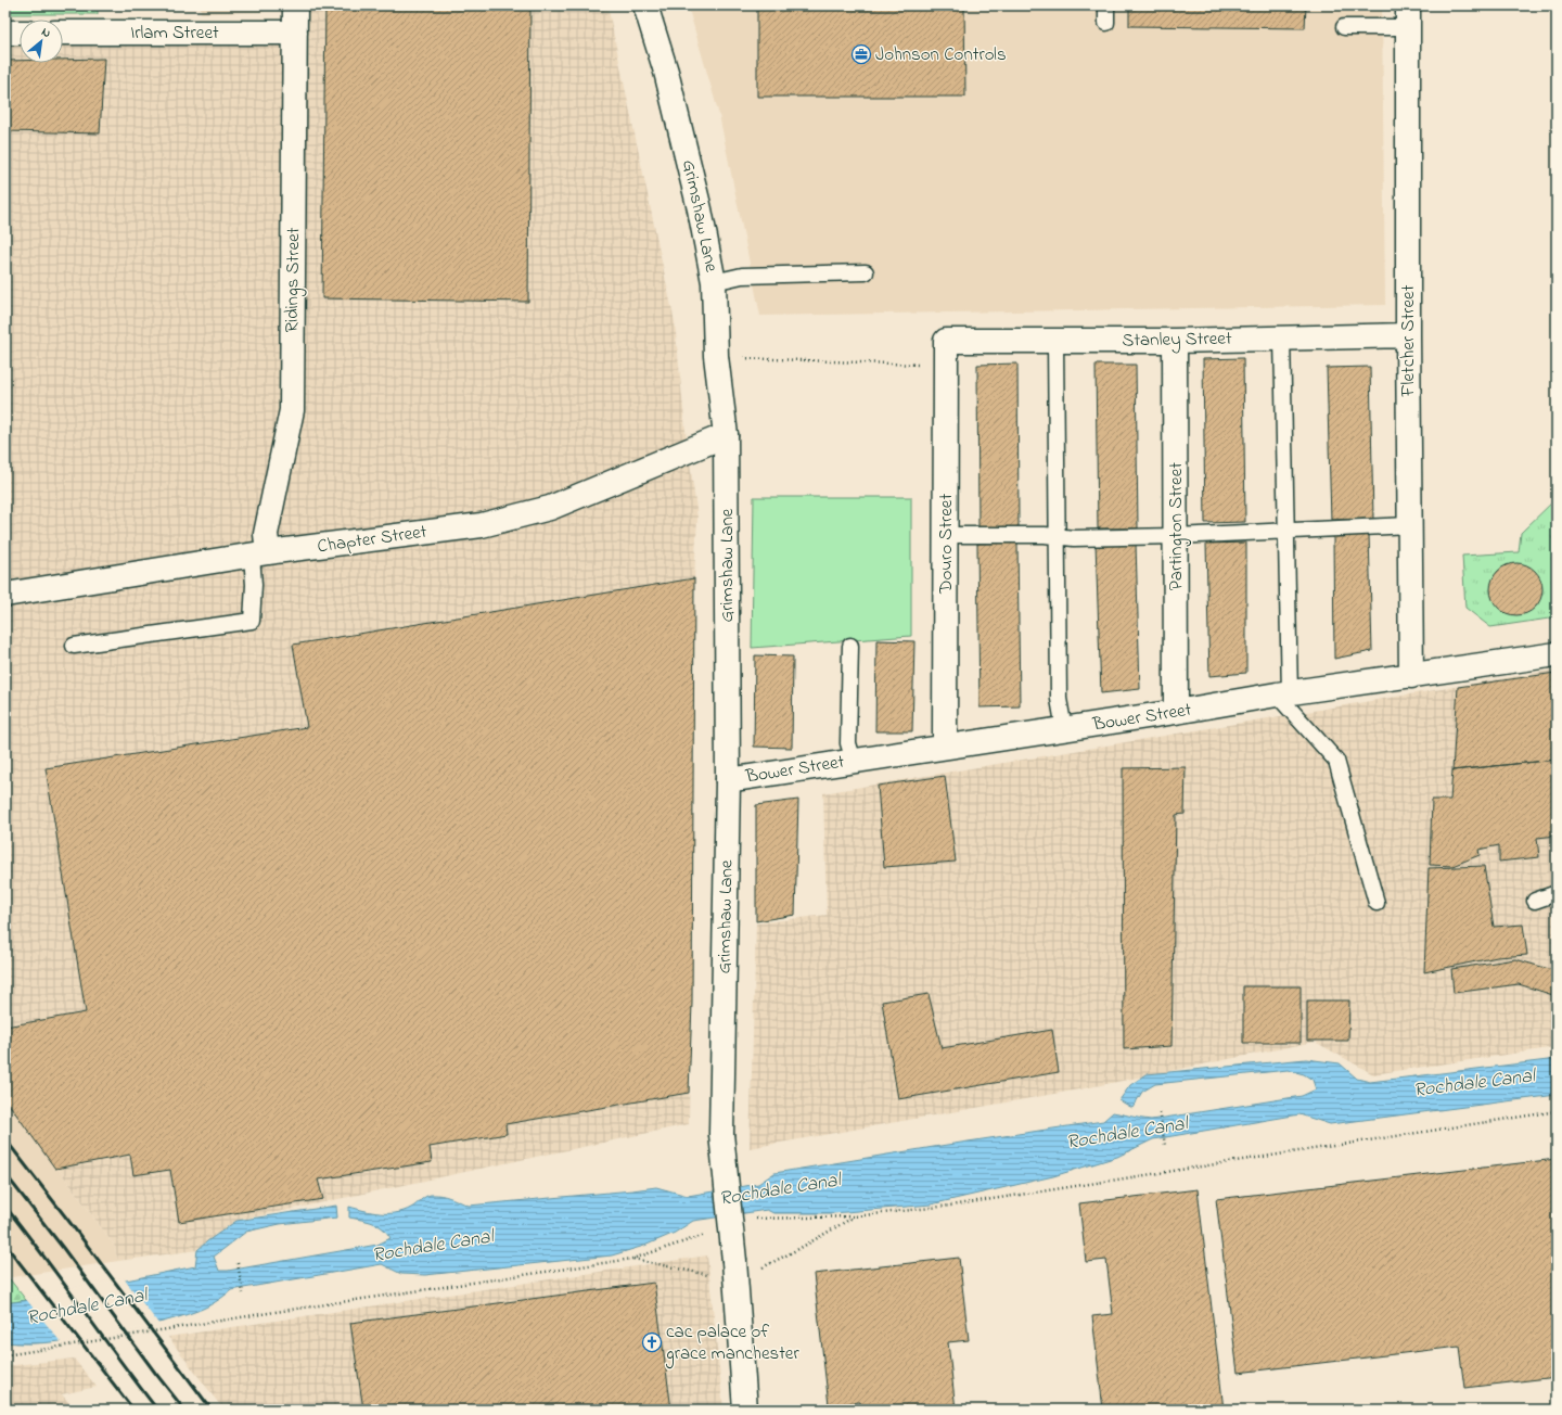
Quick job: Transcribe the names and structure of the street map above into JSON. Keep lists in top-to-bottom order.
{
  "streets": {
    "street": [
      "Irlam Street",
      "Grimshaw Lane",
      "Ridings Street",
      "Stanley Street",
      "Fletcher Street",
      "Partington Street",
      "Chapter Street",
      "Douro Street",
      "Bower Street"
    ]
  },
  "crossings": [
    ["Irlam Street", "Ridings Street"],
    ["Grimshaw Lane", "Chapter Street"],
    ["Grimshaw Lane", "Bower Street"],
    ["Ridings Street", "Chapter Street"],
    ["Stanley Street", "Fletcher Street"],
    ["Stanley Street", "Partington Street"],
    ["Stanley Street", "Douro Street"],
    ["Fletcher Street", "Bower Street"],
    ["Partington Street", "Bower Street"],
    ["Douro Street", "Bower Street"]
  ],
  "water": ["Rochdale Canal"],
  "places": {
    "office": ["Johnson Controls"],
    "church": ["cac palace of grace manchester"]
  },
  "north": "top right"
}
